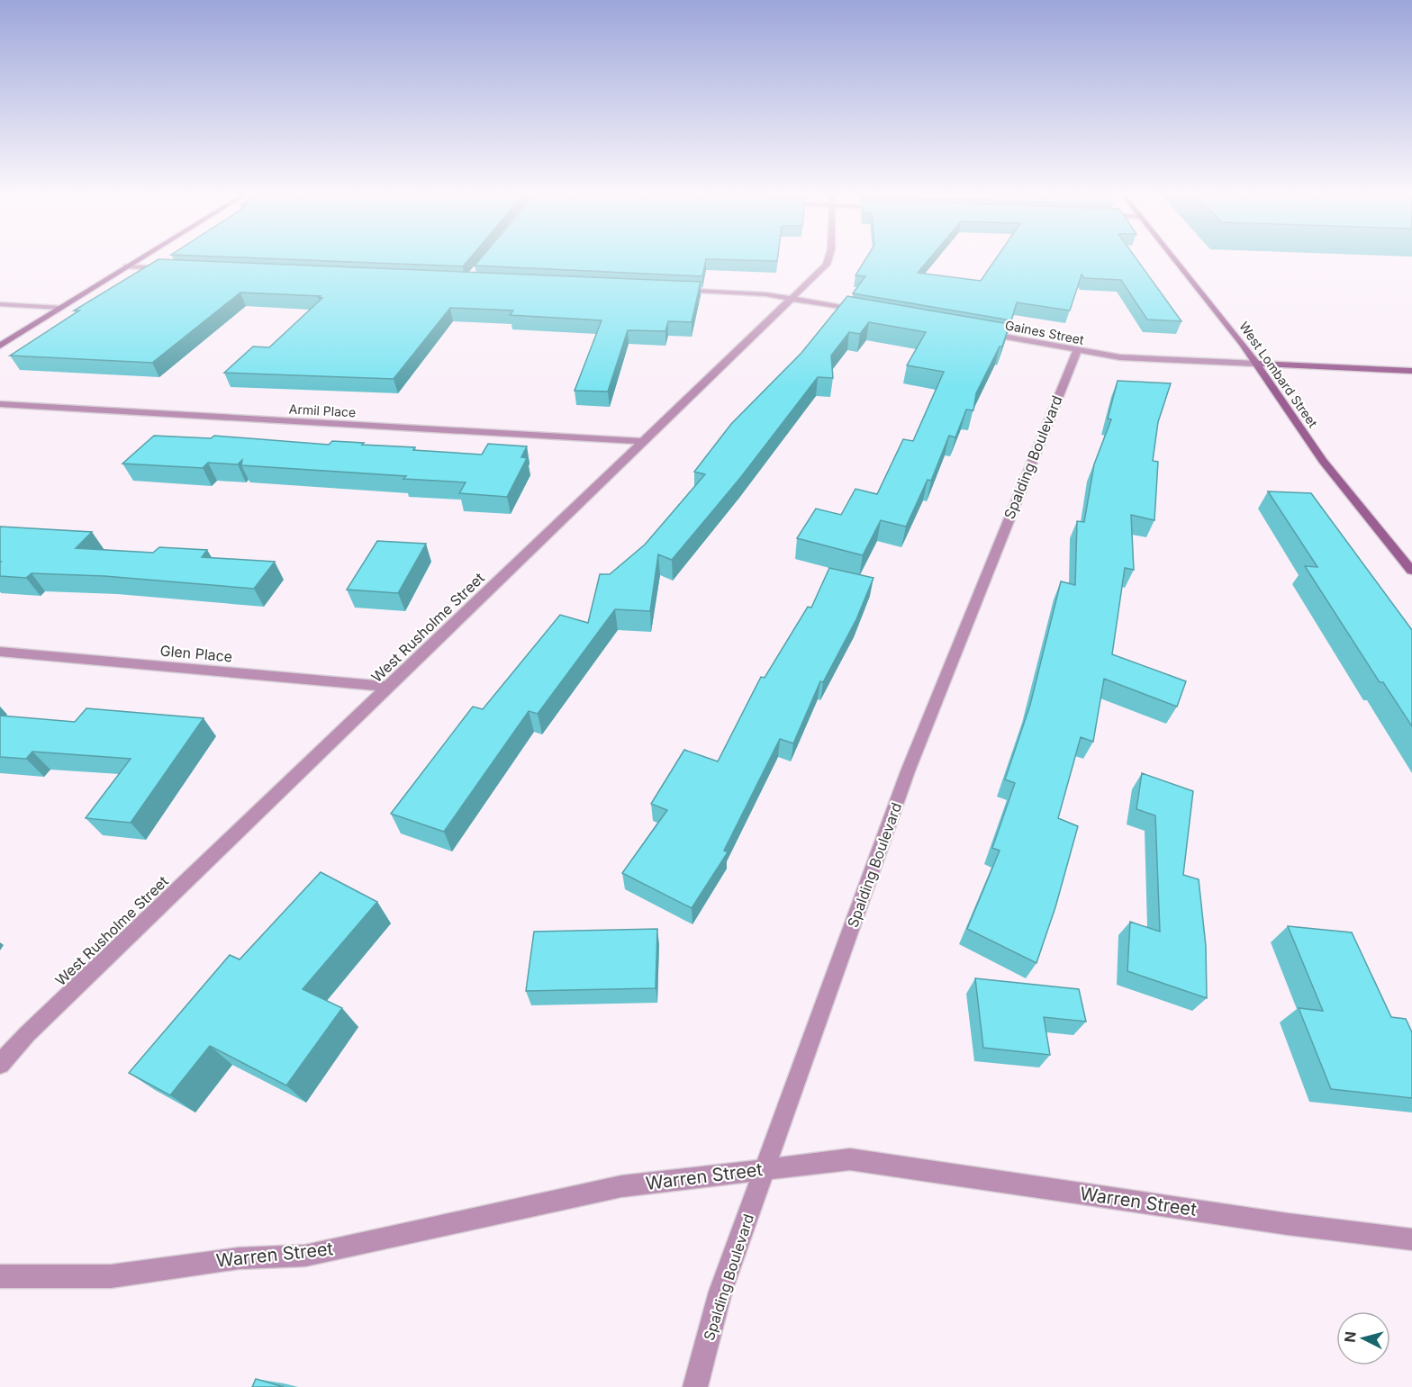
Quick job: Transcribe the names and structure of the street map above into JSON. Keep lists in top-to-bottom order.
{
  "streets": {
    "street": [
      "Gaines Street",
      "West Lombard Street",
      "Armil Place",
      "Spalding Boulevard",
      "West Rusholme Street",
      "Glen Place",
      "Warren Street"
    ]
  },
  "crossings": [
    ["Gaines Street", "West Lombard Street"],
    ["Gaines Street", "Spalding Boulevard"],
    ["Armil Place", "West Rusholme Street"],
    ["Spalding Boulevard", "Warren Street"],
    ["West Rusholme Street", "Glen Place"]
  ],
  "north": "left"
}
